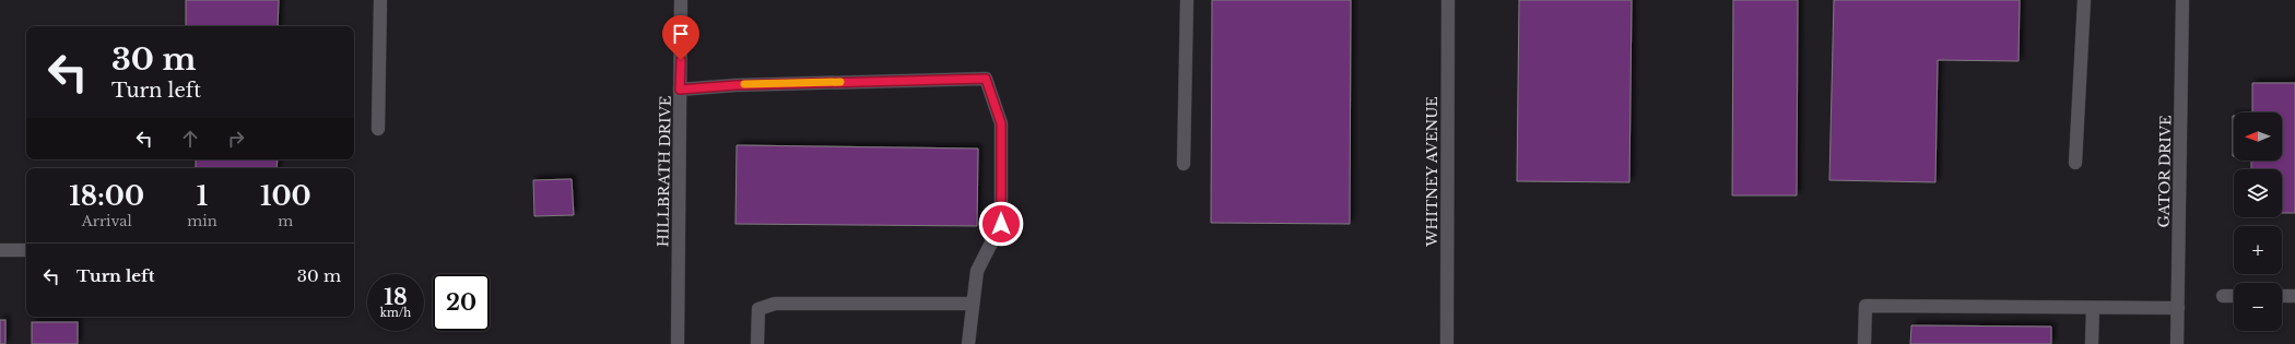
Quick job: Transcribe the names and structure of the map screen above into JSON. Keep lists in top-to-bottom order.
{
  "streets": {
    "street": ["HILLBRATH DRIVE", "WHITNEY AVENUE", "GATOR DRIVE"]
  },
  "north": "left",
  "page": {
    "turn": ["30 m", "Turn left"],
    "map_buttons": ["+", "−"],
    "eta": [
      "18:00",
      "Arrival",
      "1",
      "min",
      "100",
      "m"
    ],
    "list": [
      {
        "name": "Turn left",
        "value": "30 m"
      }
    ],
    "speed": "18 km/h",
    "limit": "20"
  }
}
